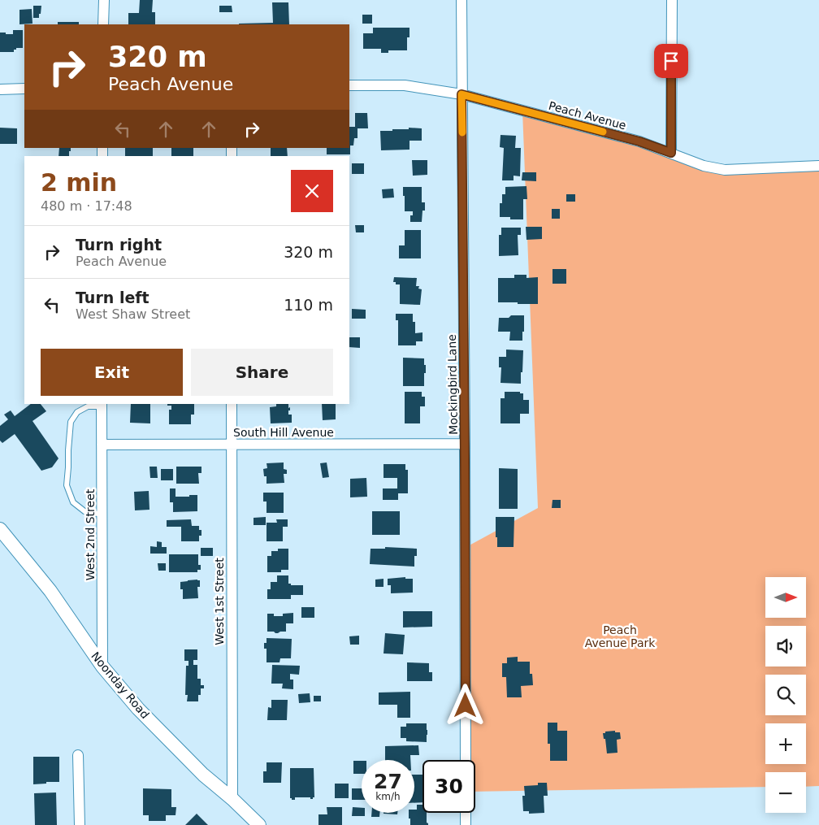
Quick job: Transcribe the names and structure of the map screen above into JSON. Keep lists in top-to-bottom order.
{
  "streets": {
    "street": [
      "Peach Avenue",
      "Mockingbird Lane",
      "South Hill Avenue",
      "West 2nd Street",
      "West 1st Street",
      "Noonday Road"
    ]
  },
  "crossings": [
    ["Peach Avenue", "Mockingbird Lane"],
    ["Mockingbird Lane", "South Hill Avenue"],
    ["South Hill Avenue", "West 2nd Street"],
    ["South Hill Avenue", "West 1st Street"],
    ["West 2nd Street", "Noonday Road"],
    ["West 1st Street", "Noonday Road"]
  ],
  "parks": ["Peach Avenue Park"],
  "north": "right",
  "page": {
    "turn": ["320 m", "Peach Avenue"],
    "heading": ["2 min", "480 m · 17:48"],
    "list": [
      {
        "name": "Turn right",
        "note": "Peach Avenue",
        "value": "320 m"
      },
      {
        "name": "Turn left",
        "note": "West Shaw Street",
        "value": "110 m"
      }
    ],
    "buttons": ["Exit", "Share"],
    "map_buttons": ["+", "−"],
    "speed": "27 km/h",
    "limit": "30"
  }
}
